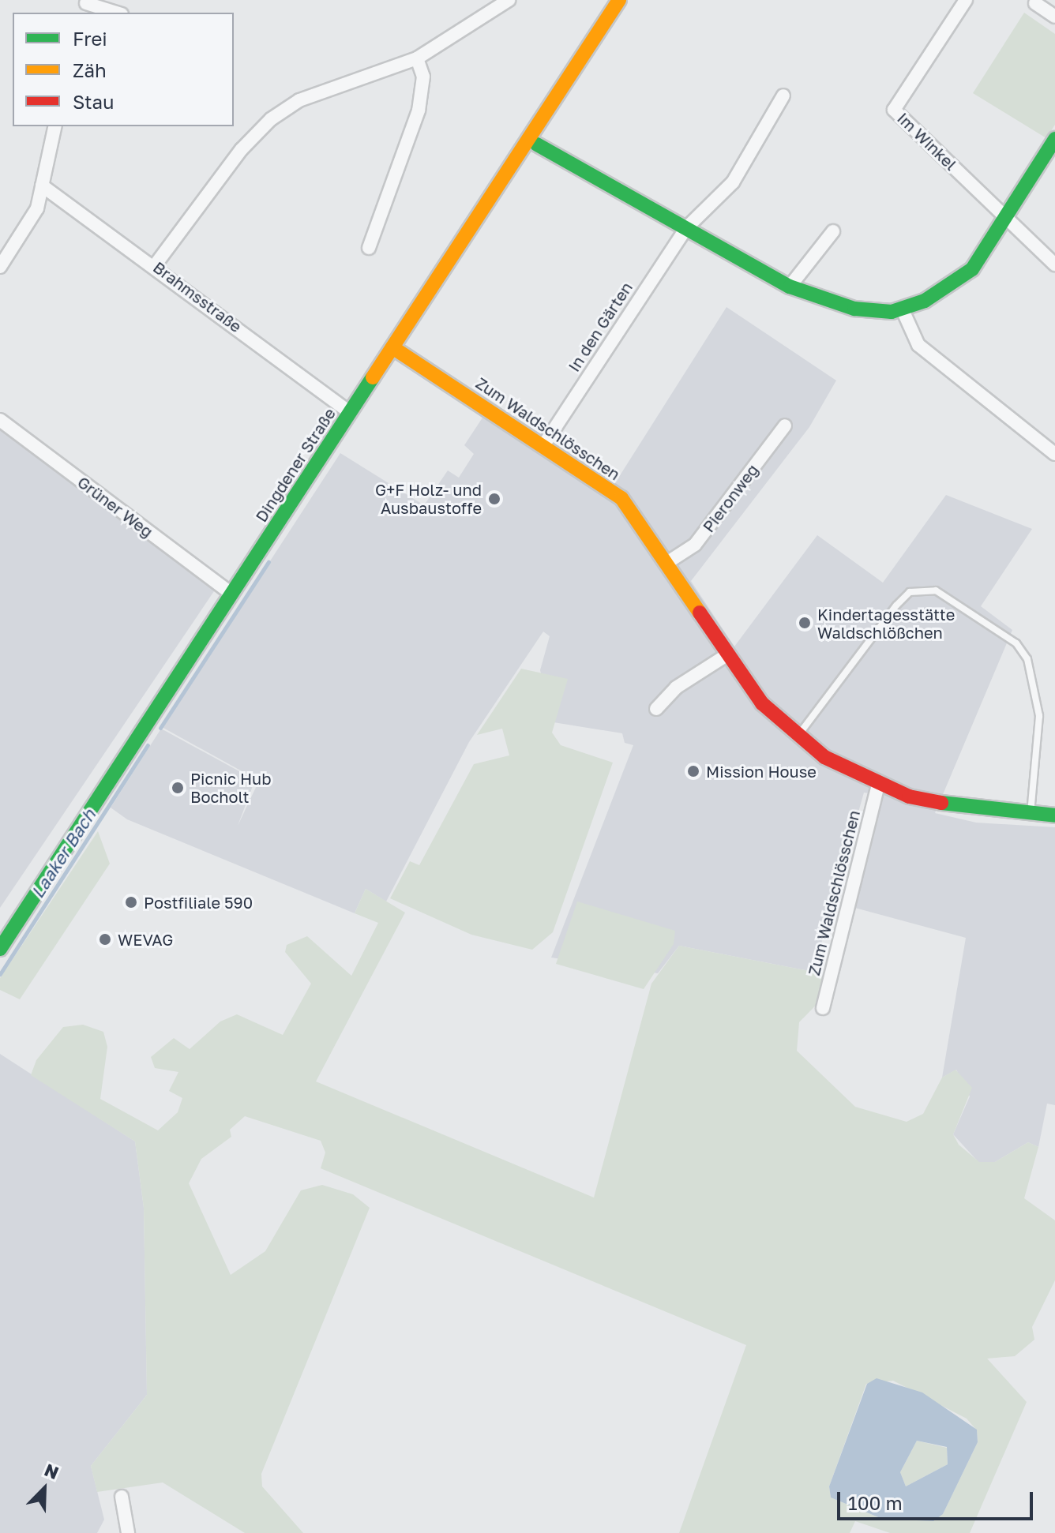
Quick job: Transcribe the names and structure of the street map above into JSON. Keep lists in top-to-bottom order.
{
  "streets": {
    "street": [
      "Im Winkel",
      "Brahmsstraße",
      "In den Gärten",
      "Zum Waldschlösschen",
      "Dingdener Straße",
      "Pieronweg",
      "Grüner Weg"
    ]
  },
  "crossings": [
    ["Brahmsstraße", "Dingdener Straße"],
    ["In den Gärten", "Zum Waldschlösschen"],
    ["Zum Waldschlösschen", "Dingdener Straße"],
    ["Zum Waldschlösschen", "Pieronweg"],
    ["Dingdener Straße", "Grüner Weg"]
  ],
  "water": ["Laaker Bach"],
  "places": [
    "G+F Holz- und Ausbaustoffe",
    "Kindertagesstätte Waldschlößchen",
    "Mission House",
    "Picnic Hub Bocholt",
    "Postfiliale 590",
    "WEVAG"
  ],
  "legend": ["Frei", "Zäh", "Stau"],
  "scale_bar": "100 m",
  "north": "top right"
}
